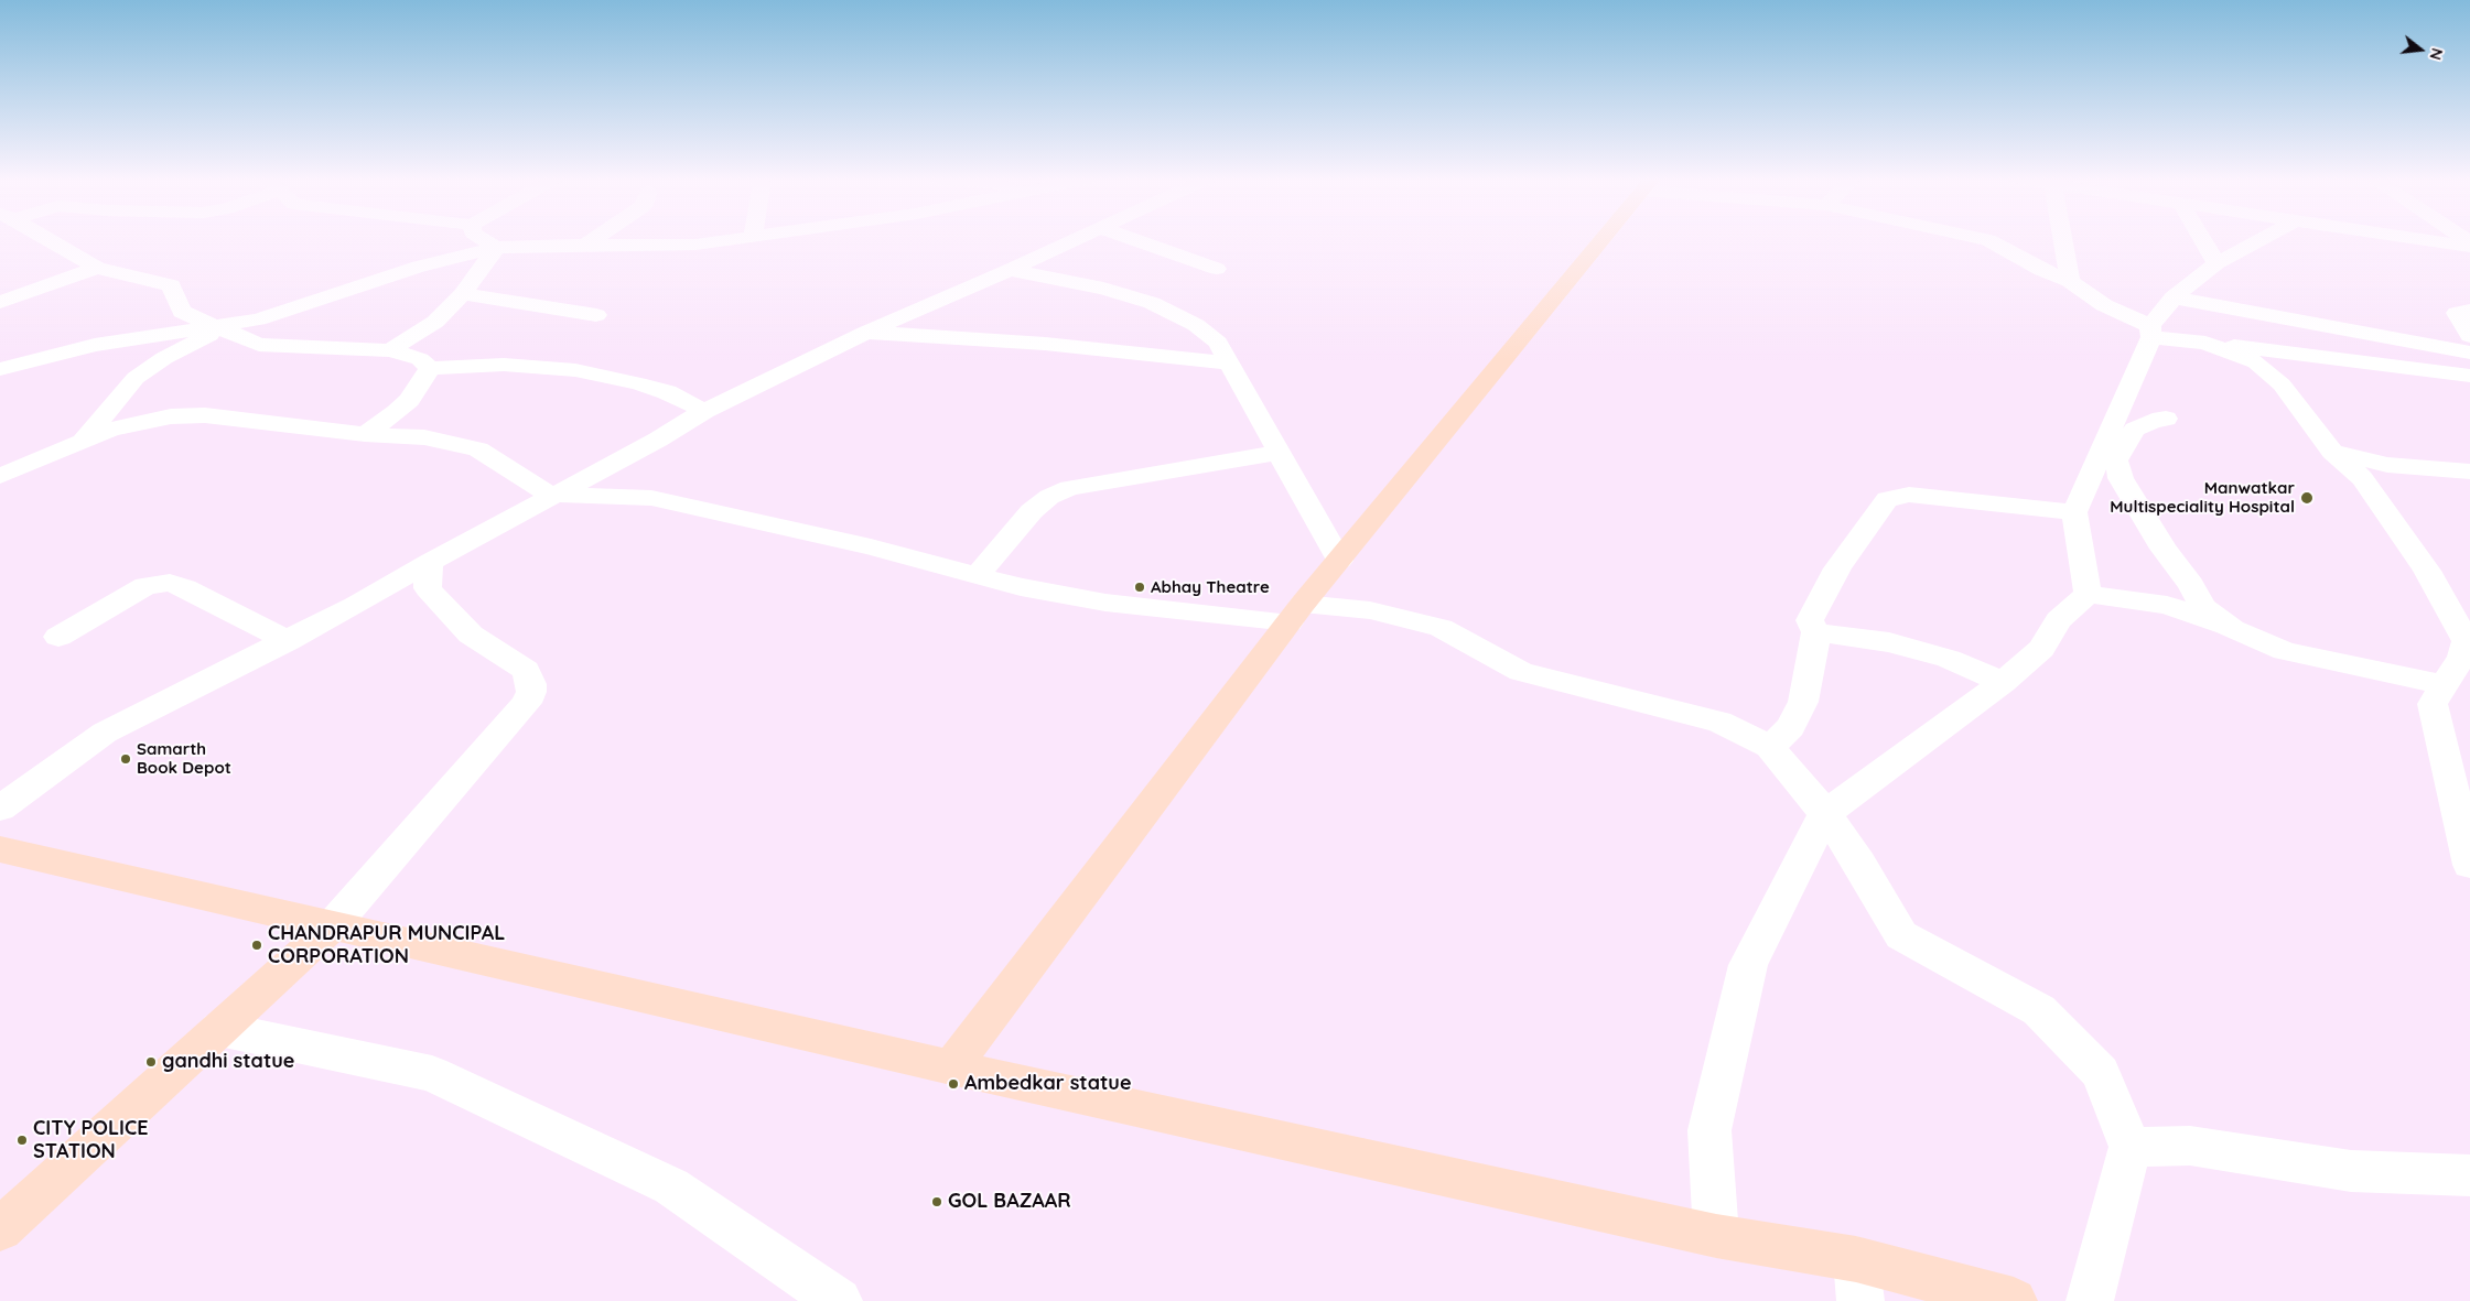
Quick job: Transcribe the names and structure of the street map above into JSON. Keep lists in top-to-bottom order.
{
  "places": [
    "Manwatkar Multispeciality Hospital",
    "Abhay Theatre",
    "Samarth Book Depot",
    "CHANDRAPUR MUNCIPAL CORPORATION",
    "gandhi statue",
    "Ambedkar statue",
    "CITY POLICE STATION",
    "GOL BAZAAR"
  ],
  "north": "right"
}
